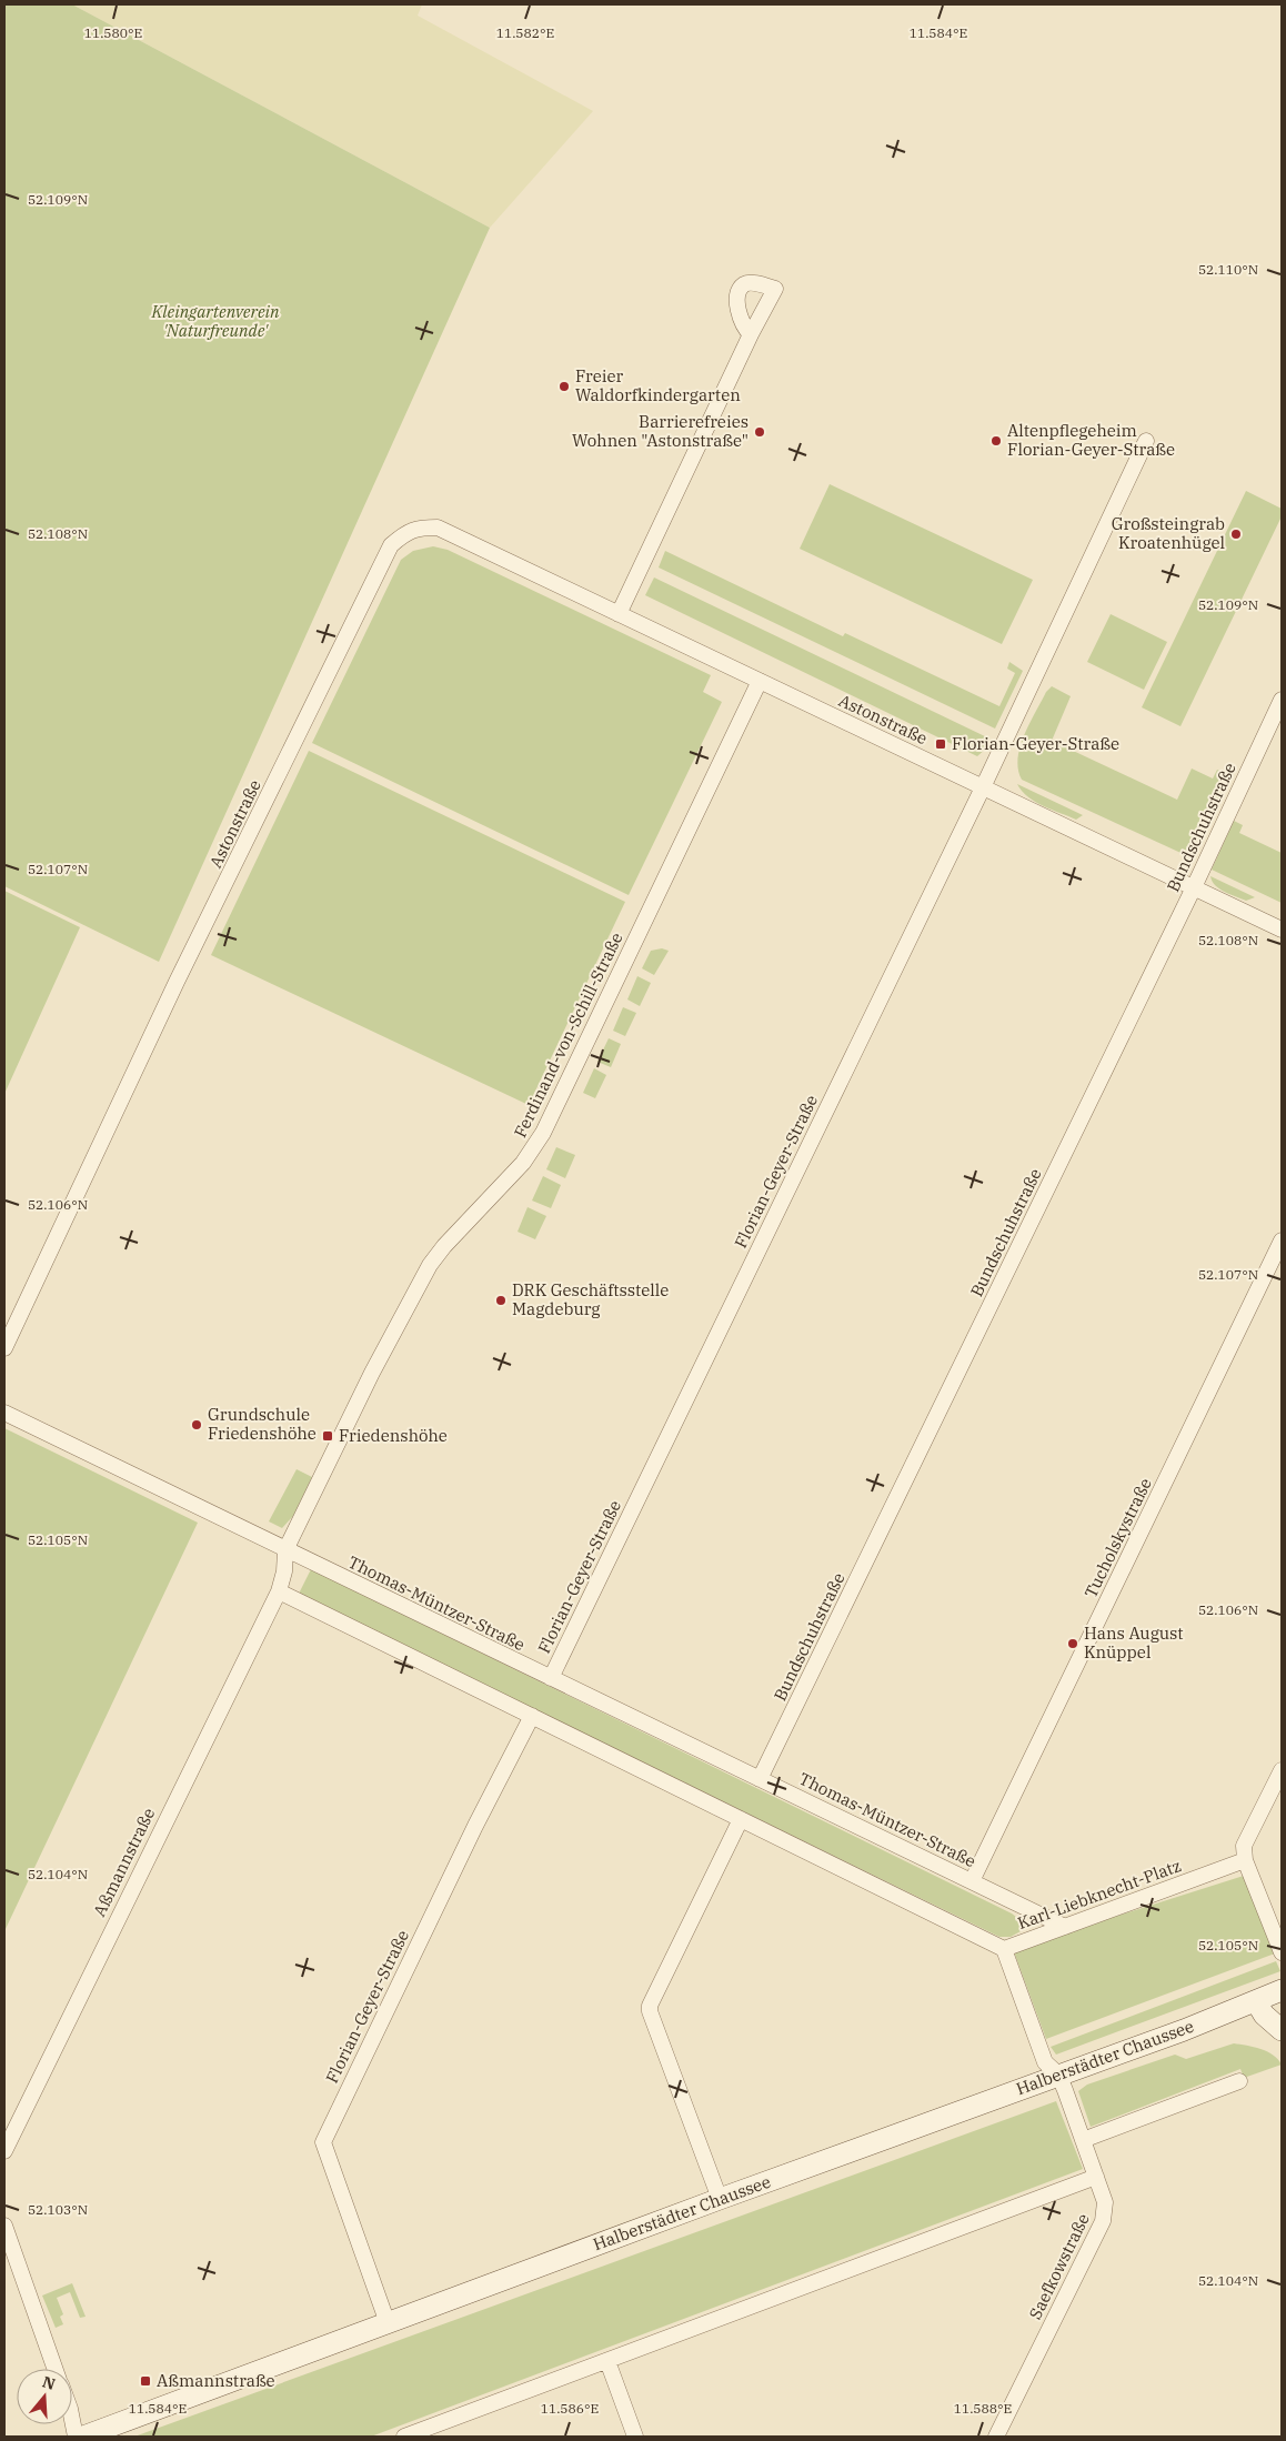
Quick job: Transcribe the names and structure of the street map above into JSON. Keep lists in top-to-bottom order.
{
  "streets": {
    "main road": ["Halberstädter Chaussee"],
    "street": [
      "Astonstraße",
      "Bundschuhstraße",
      "Ferdinand-von-Schill-Straße",
      "Florian-Geyer-Straße",
      "Tucholskystraße",
      "Thomas-Müntzer-Straße",
      "Aßmannstraße",
      "Karl-Liebknecht-Platz",
      "Saefkowstraße"
    ]
  },
  "crossings": [
    ["Astonstraße", "Bundschuhstraße"],
    ["Astonstraße", "Ferdinand-von-Schill-Straße"],
    ["Astonstraße", "Florian-Geyer-Straße"],
    ["Bundschuhstraße", "Thomas-Müntzer-Straße"],
    ["Ferdinand-von-Schill-Straße", "Thomas-Müntzer-Straße"],
    ["Ferdinand-von-Schill-Straße", "Aßmannstraße"],
    ["Florian-Geyer-Straße", "Thomas-Müntzer-Straße"],
    ["Florian-Geyer-Straße", "Halberstädter Chaussee"],
    ["Tucholskystraße", "Thomas-Müntzer-Straße"],
    ["Thomas-Müntzer-Straße", "Karl-Liebknecht-Platz"],
    ["Karl-Liebknecht-Platz", "Halberstädter Chaussee"],
    ["Karl-Liebknecht-Platz", "Saefkowstraße"],
    ["Halberstädter Chaussee", "Saefkowstraße"]
  ],
  "parks": ["Kleingartenverein 'Naturfreunde'"],
  "places": {
    "other": [
      "Freier Waldorfkindergarten",
      "Barrierefreies Wohnen \"Astonstraße\"",
      "Altenpflegeheim Florian-Geyer-Straße",
      "Großsteingrab Kroatenhügel",
      "DRK Geschäftsstelle Magdeburg",
      "Grundschule Friedenshöhe",
      "Hans August Knüppel"
    ],
    "transit": ["Florian-Geyer-Straße", "Friedenshöhe", "Aßmannstraße"]
  },
  "north": "top",
  "coordinates": [
    "11.580°E",
    "11.582°E",
    "11.584°E",
    "52.109°N",
    "52.110°N",
    "52.108°N",
    "52.107°N",
    "52.106°N",
    "52.105°N",
    "52.104°N",
    "52.103°N",
    "11.586°E",
    "11.588°E"
  ]
}
